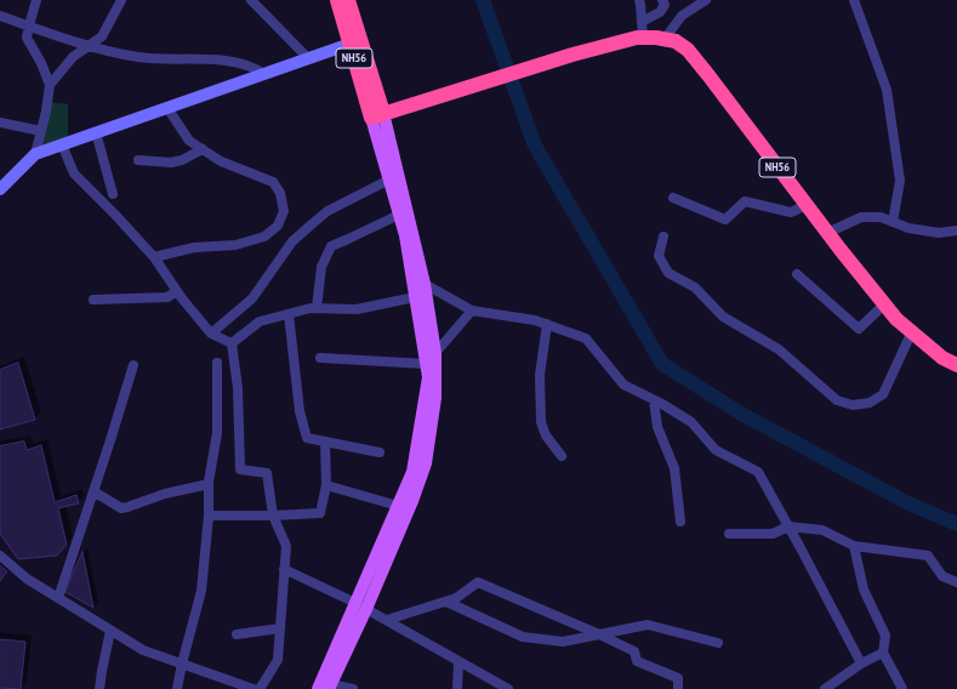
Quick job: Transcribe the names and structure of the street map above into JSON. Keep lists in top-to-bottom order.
{
  "streets": {
    "highway": ["NH56"]
  }
}
